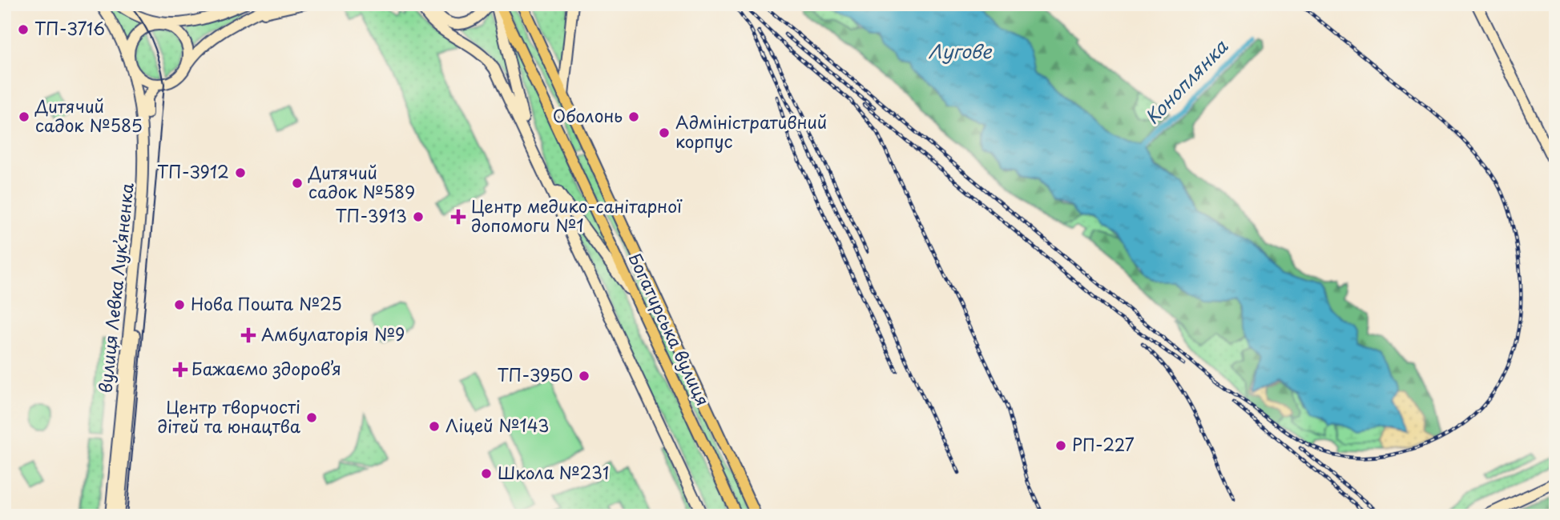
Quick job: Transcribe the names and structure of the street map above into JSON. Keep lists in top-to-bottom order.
{
  "streets": {
    "main road": ["вулиця Левка Лукʼяненка", "Богатирська вулиця"]
  },
  "water": ["Лугове", "Коноплянка"],
  "places": {
    "other": [
      "ТП-3716",
      "Дитячий садок №585",
      "Оболонь",
      "Адміністративний корпус",
      "ТП-3912",
      "Дитячий садок №589",
      "ТП-3913",
      "Нова Пошта №25",
      "ТП-3950",
      "Центр творчості дітей та юнацтва",
      "Ліцей №143",
      "РП-227",
      "Школа №231"
    ],
    "health": ["Центр медико-санітарної допомоги №1", "Амбулаторія №9", "Бажаємо здоровʼя"]
  }
}
